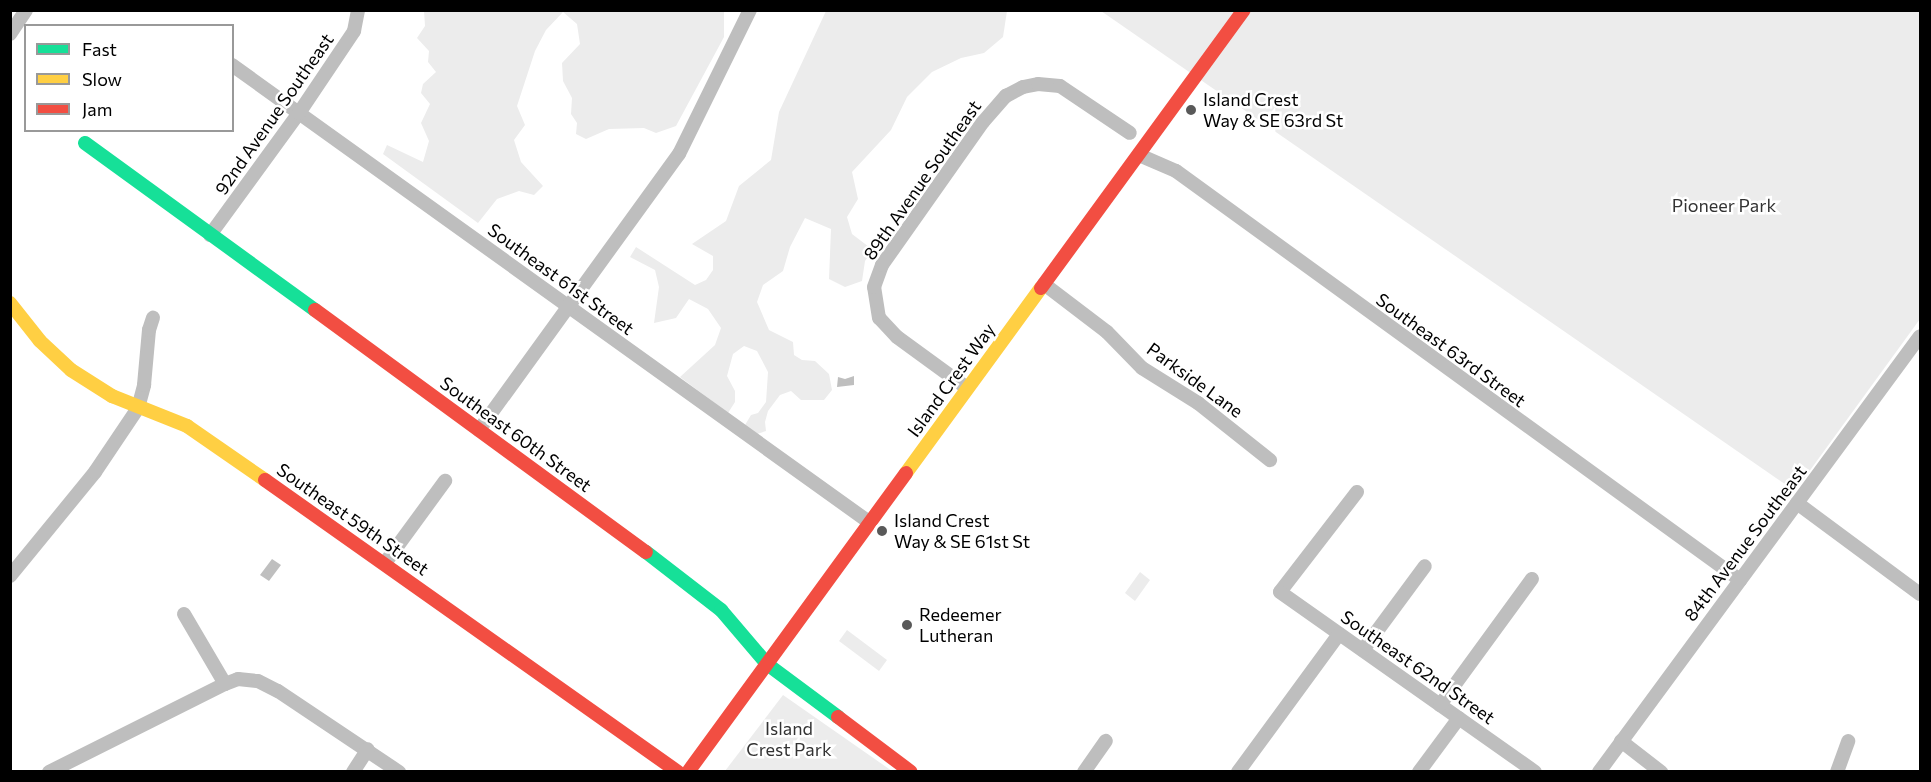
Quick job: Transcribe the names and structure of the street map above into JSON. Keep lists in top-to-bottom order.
{
  "streets": {
    "street": [
      "92nd Avenue Southeast",
      "89th Avenue Southeast",
      "Southeast 61st Street",
      "Southeast 63rd Street",
      "Island Crest Way",
      "Parkside Lane",
      "Southeast 60th Street",
      "Southeast 59th Street",
      "84th Avenue Southeast",
      "Southeast 62nd Street"
    ]
  },
  "crossings": [
    ["92nd Avenue Southeast", "Southeast 61st Street"],
    ["92nd Avenue Southeast", "Southeast 60th Street"],
    ["89th Avenue Southeast", "Island Crest Way"],
    ["Southeast 61st Street", "Island Crest Way"],
    ["Southeast 63rd Street", "Island Crest Way"],
    ["Southeast 63rd Street", "84th Avenue Southeast"],
    ["Island Crest Way", "Parkside Lane"],
    ["Island Crest Way", "Southeast 60th Street"]
  ],
  "parks": ["Pioneer Park", "Island Crest Park"],
  "places": ["Island Crest Way & SE 63rd St", "Island Crest Way & SE 61st St", "Redeemer Lutheran"],
  "legend": ["Fast", "Slow", "Jam"]
}
